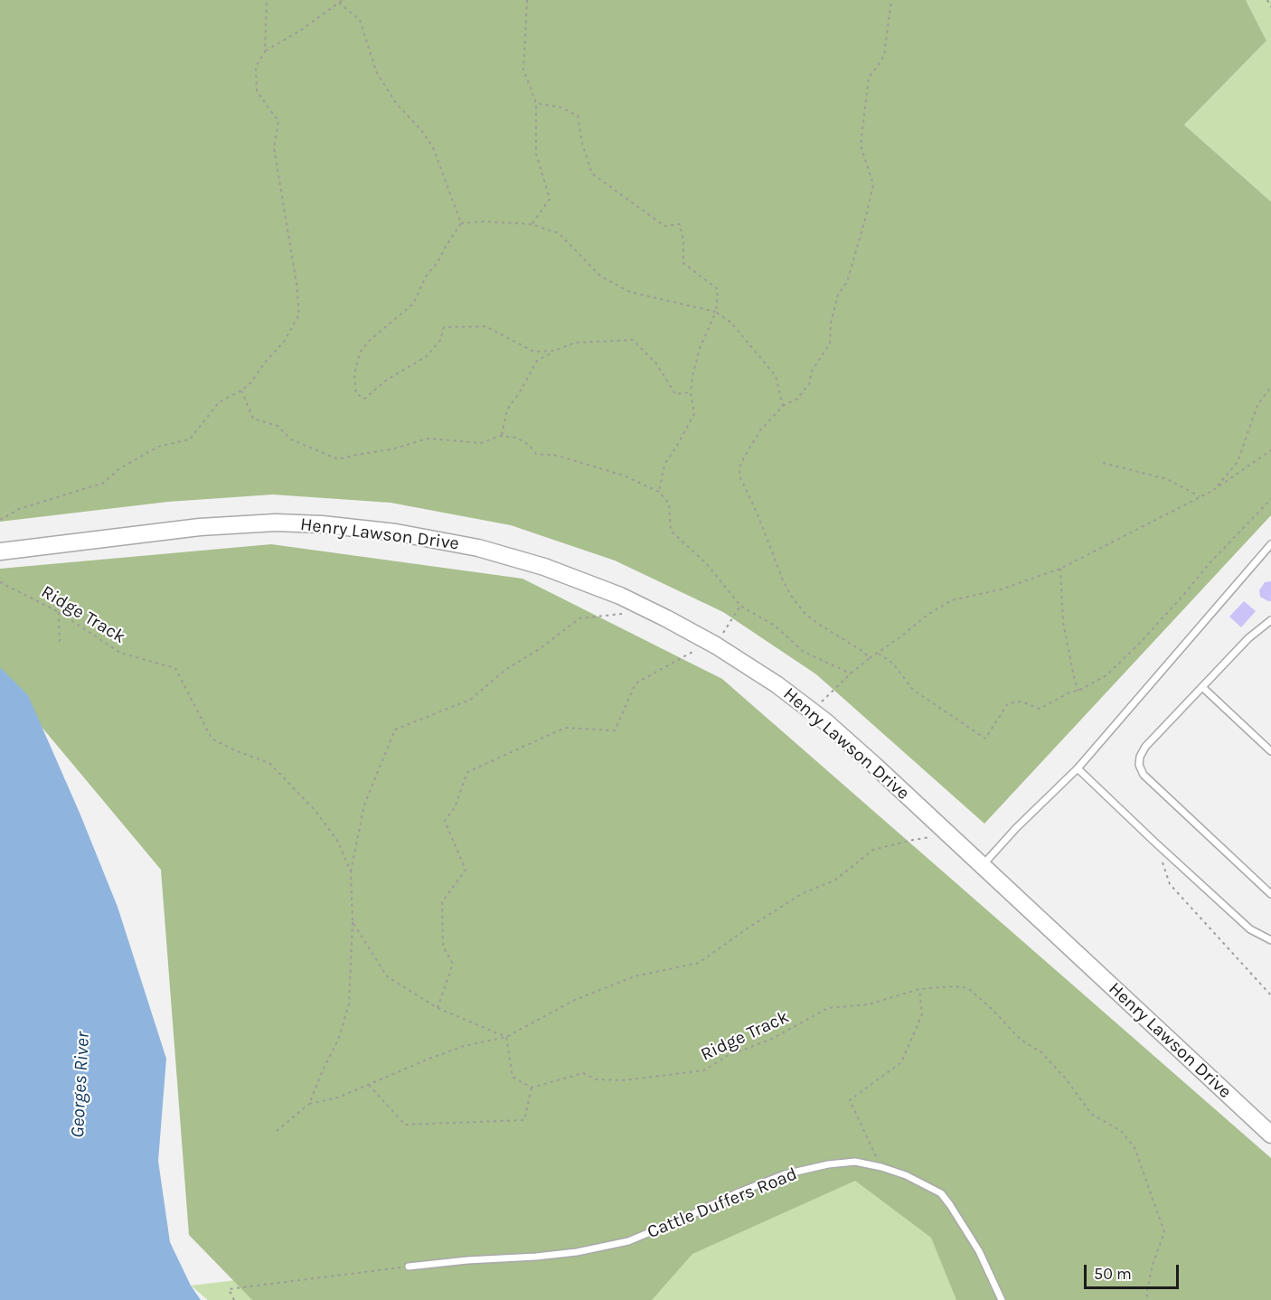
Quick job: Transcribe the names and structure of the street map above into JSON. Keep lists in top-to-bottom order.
{
  "streets": {
    "main road": ["Henry Lawson Drive"],
    "lane": ["Cattle Duffers Road"],
    "path": ["Ridge Track"]
  },
  "water": ["Georges River"],
  "scale_bar": "50 m"
}
